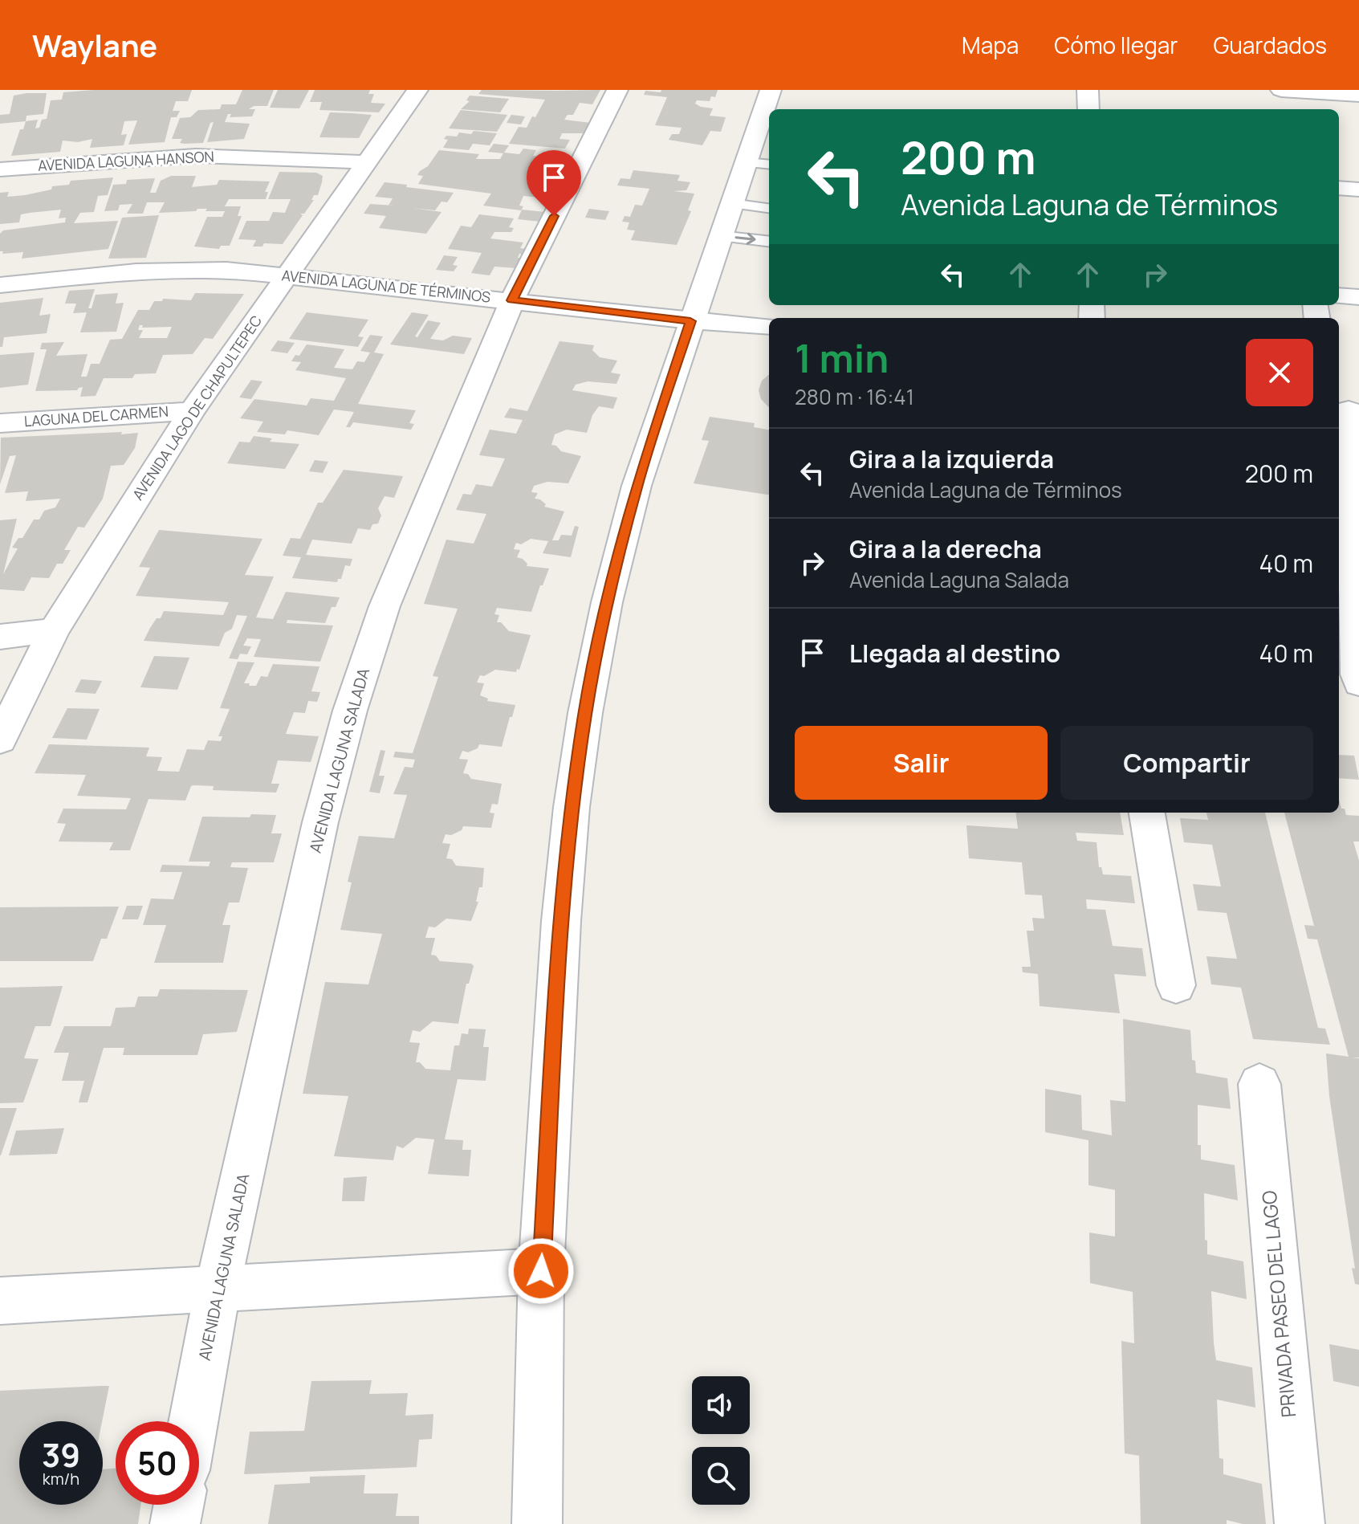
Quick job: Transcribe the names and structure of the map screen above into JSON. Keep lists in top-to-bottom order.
{
  "streets": {
    "street": [
      "AVENIDA LAGUNA HANSON",
      "AVENIDA LAGUNA DE TÉRMINOS",
      "AVENIDA LAGO DE CHAPULTEPEC",
      "LAGUNA DEL CARMEN",
      "AVENIDA LAGUNA SALADA",
      "PRIVADA PASEO DEL LAGO"
    ]
  },
  "crossings": [
    ["AVENIDA LAGUNA HANSON", "AVENIDA LAGO DE CHAPULTEPEC"],
    ["AVENIDA LAGUNA DE TÉRMINOS", "AVENIDA LAGO DE CHAPULTEPEC"],
    ["AVENIDA LAGUNA DE TÉRMINOS", "AVENIDA LAGUNA SALADA"],
    ["AVENIDA LAGO DE CHAPULTEPEC", "LAGUNA DEL CARMEN"]
  ],
  "page": {
    "header": "Waylane",
    "nav": ["Mapa", "Cómo llegar", "Guardados"],
    "turn": ["200 m", "Avenida Laguna de Términos"],
    "heading": ["1 min", "280 m · 16:41"],
    "list": [
      {
        "name": "Gira a la izquierda",
        "note": "Avenida Laguna de Términos",
        "value": "200 m"
      },
      {
        "name": "Gira a la derecha",
        "note": "Avenida Laguna Salada",
        "value": "40 m"
      },
      {
        "name": "Llegada al destino",
        "value": "40 m"
      }
    ],
    "buttons": ["Salir", "Compartir"],
    "speed": "39 km/h",
    "limit": "50"
  }
}
